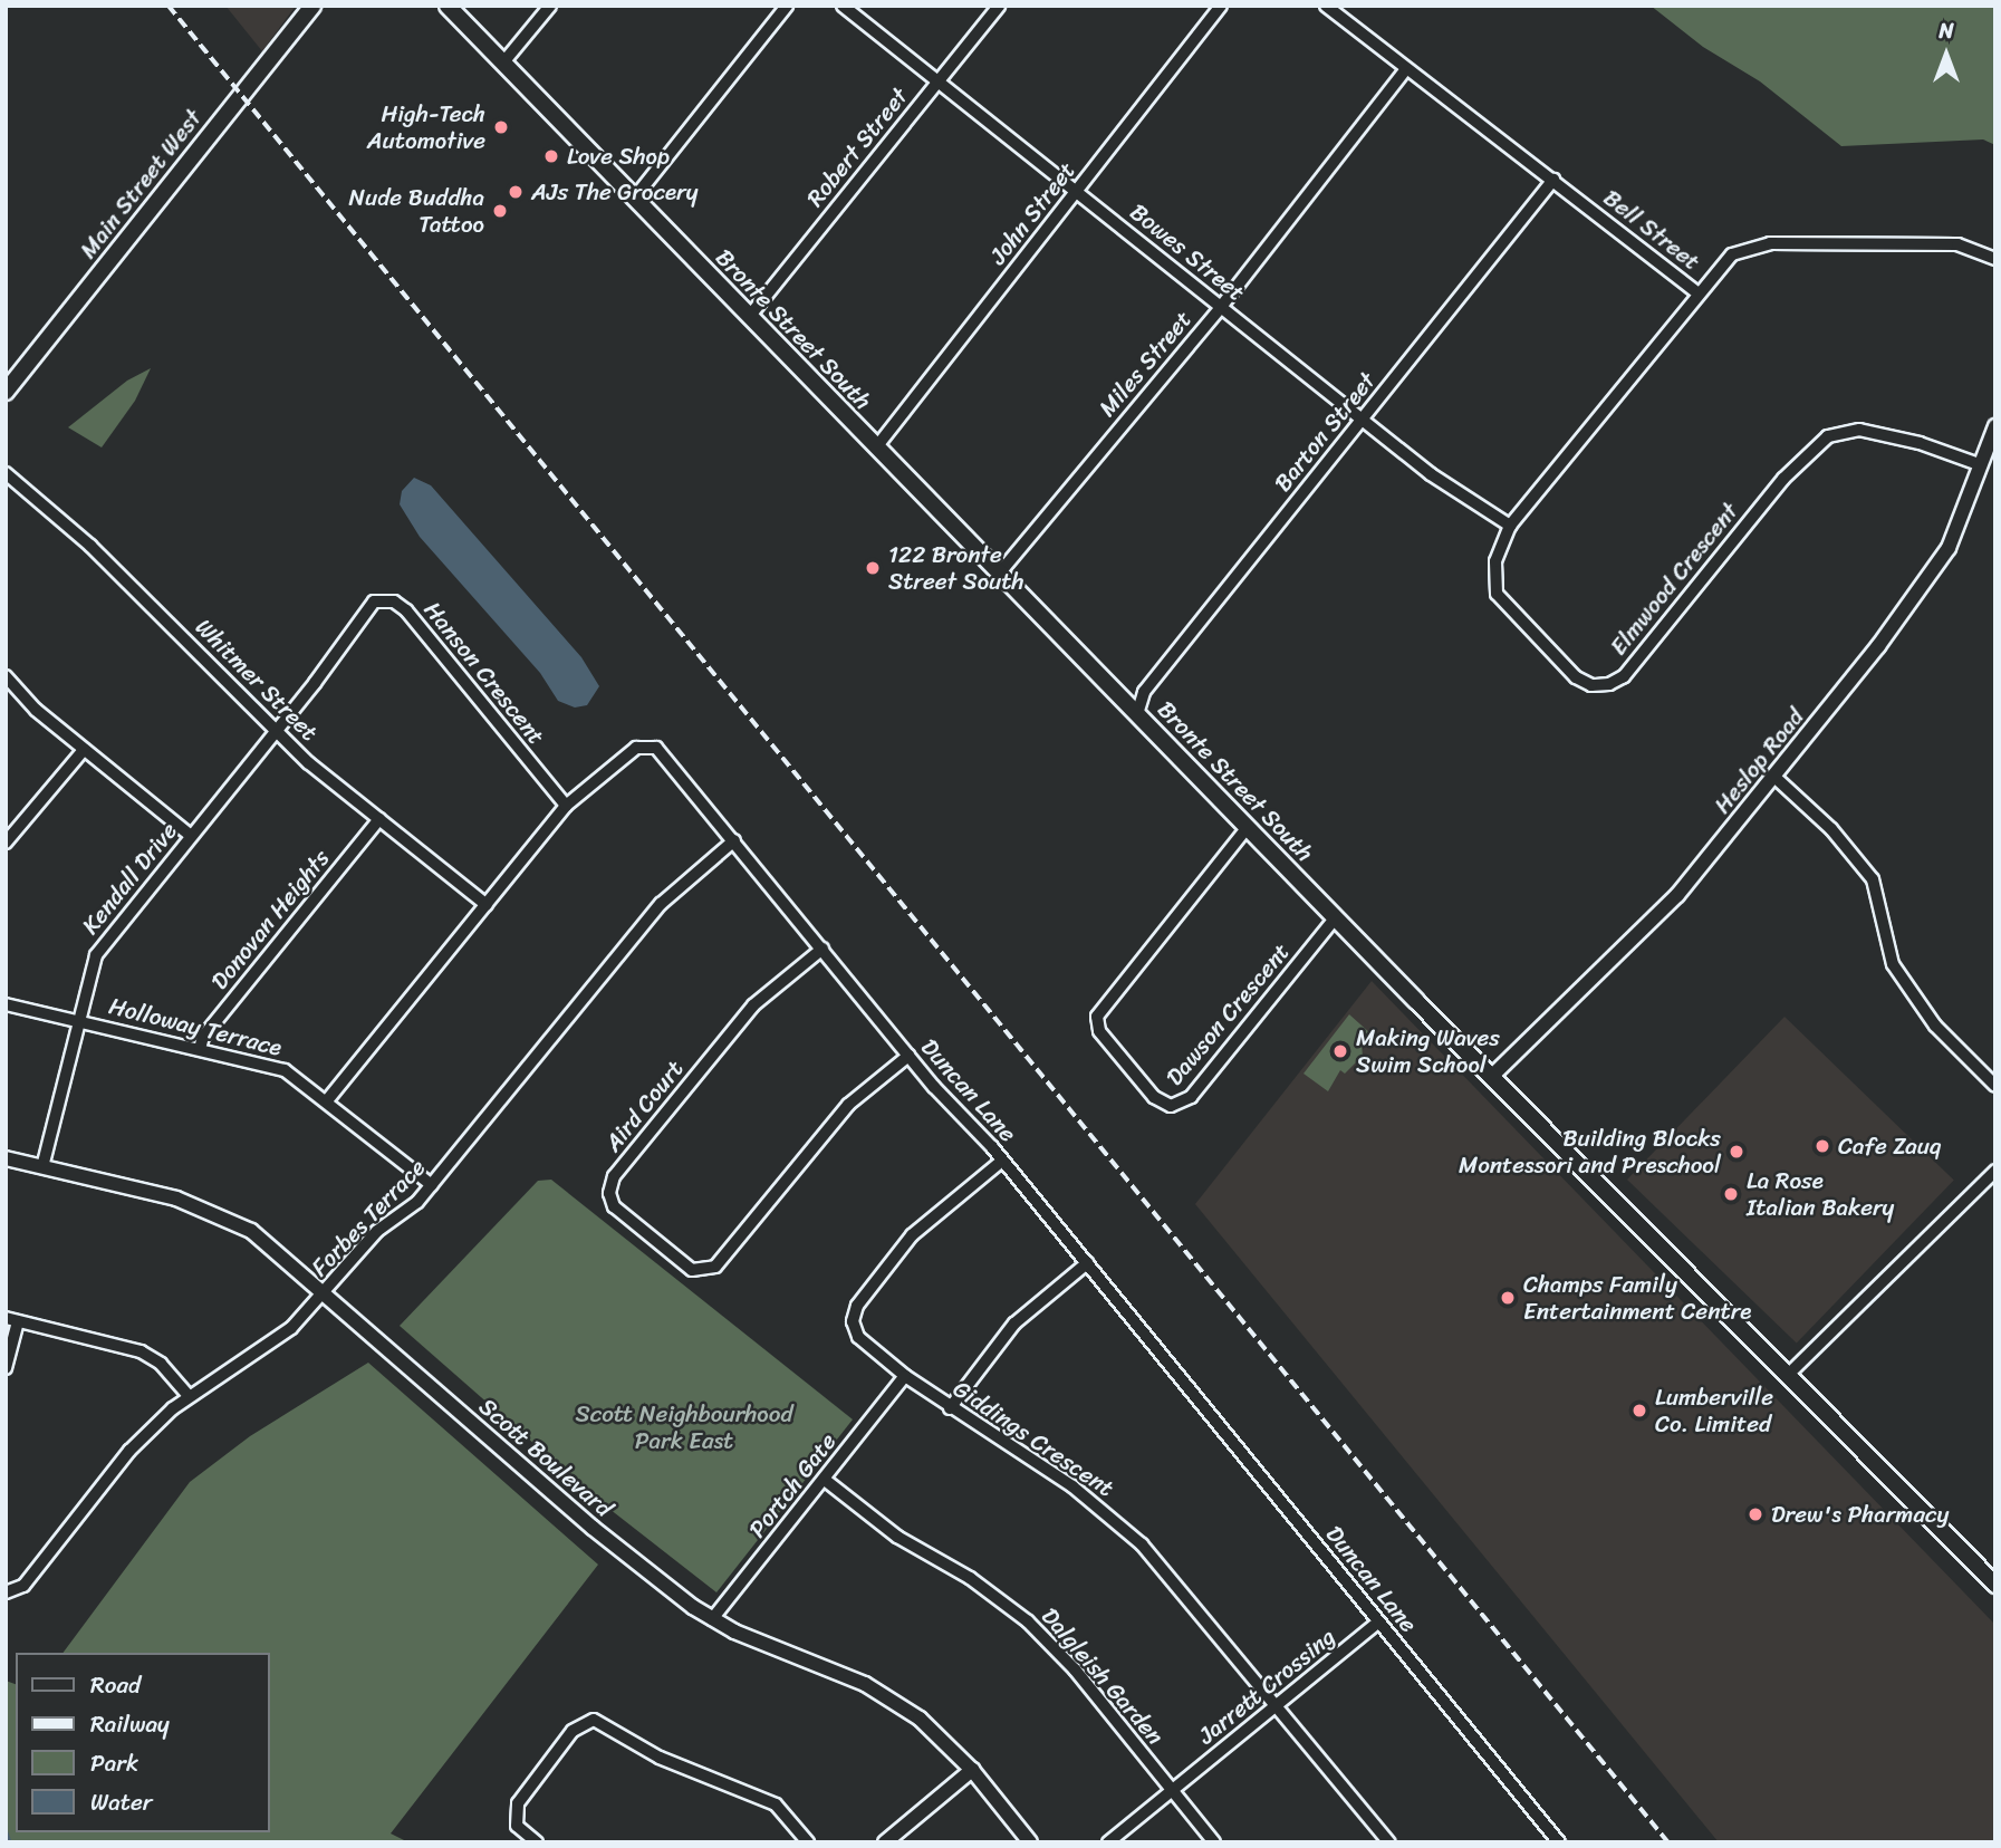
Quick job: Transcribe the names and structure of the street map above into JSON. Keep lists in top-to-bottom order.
{
  "streets": {
    "main road": ["Main Street West", "Bronte Street South"],
    "street": [
      "Robert Street",
      "John Street",
      "Bell Street",
      "Bowes Street",
      "Miles Street",
      "Barton Street",
      "Elmwood Crescent",
      "Hanson Crescent",
      "Whitmer Street",
      "Heslop Road",
      "Kendall Drive",
      "Donovan Heights",
      "Dawson Crescent",
      "Holloway Terrace",
      "Duncan Lane",
      "Aird Court",
      "Forbes Terrace",
      "Giddings Crescent",
      "Scott Boulevard",
      "Portch Gate",
      "Dalgleish Garden",
      "Jarrett Crossing"
    ]
  },
  "crossings": [
    ["Robert Street", "Bowes Street"],
    ["Robert Street", "Bronte Street South"],
    ["John Street", "Bowes Street"],
    ["John Street", "Bronte Street South"],
    ["Bell Street", "Miles Street"],
    ["Bell Street", "Barton Street"],
    ["Bell Street", "Elmwood Crescent"],
    ["Bowes Street", "Miles Street"],
    ["Bowes Street", "Barton Street"],
    ["Bowes Street", "Elmwood Crescent"],
    ["Bronte Street South", "Miles Street"],
    ["Bronte Street South", "Barton Street"],
    ["Bronte Street South", "Heslop Road"],
    ["Bronte Street South", "Dawson Crescent"],
    ["Elmwood Crescent", "Heslop Road"],
    ["Hanson Crescent", "Whitmer Street"],
    ["Hanson Crescent", "Kendall Drive"],
    ["Hanson Crescent", "Duncan Lane"],
    ["Whitmer Street", "Kendall Drive"],
    ["Whitmer Street", "Donovan Heights"],
    ["Whitmer Street", "Duncan Lane"],
    ["Kendall Drive", "Holloway Terrace"],
    ["Kendall Drive", "Scott Boulevard"],
    ["Donovan Heights", "Holloway Terrace"],
    ["Holloway Terrace", "Duncan Lane"],
    ["Holloway Terrace", "Forbes Terrace"],
    ["Duncan Lane", "Aird Court"],
    ["Duncan Lane", "Forbes Terrace"],
    ["Duncan Lane", "Giddings Crescent"],
    ["Duncan Lane", "Jarrett Crossing"],
    ["Forbes Terrace", "Scott Boulevard"],
    ["Giddings Crescent", "Portch Gate"],
    ["Giddings Crescent", "Jarrett Crossing"],
    ["Scott Boulevard", "Portch Gate"],
    ["Portch Gate", "Dalgleish Garden"],
    ["Dalgleish Garden", "Jarrett Crossing"]
  ],
  "parks": ["Scott Neighbourhood Park East"],
  "places": [
    "High-Tech Automotive",
    "Love Shop",
    "AJs The Grocery",
    "Nude Buddha Tattoo",
    "122 Bronte Street South",
    "Making Waves Swim School",
    "Cafe Zauq",
    "Building Blocks Montessori and Preschool",
    "La Rose Italian Bakery",
    "Champs Family Entertainment Centre",
    "Lumberville Co. Limited",
    "Drew's Pharmacy"
  ],
  "legend": [
    "Road",
    "Railway",
    "Park",
    "Water"
  ],
  "north": "top"
}
